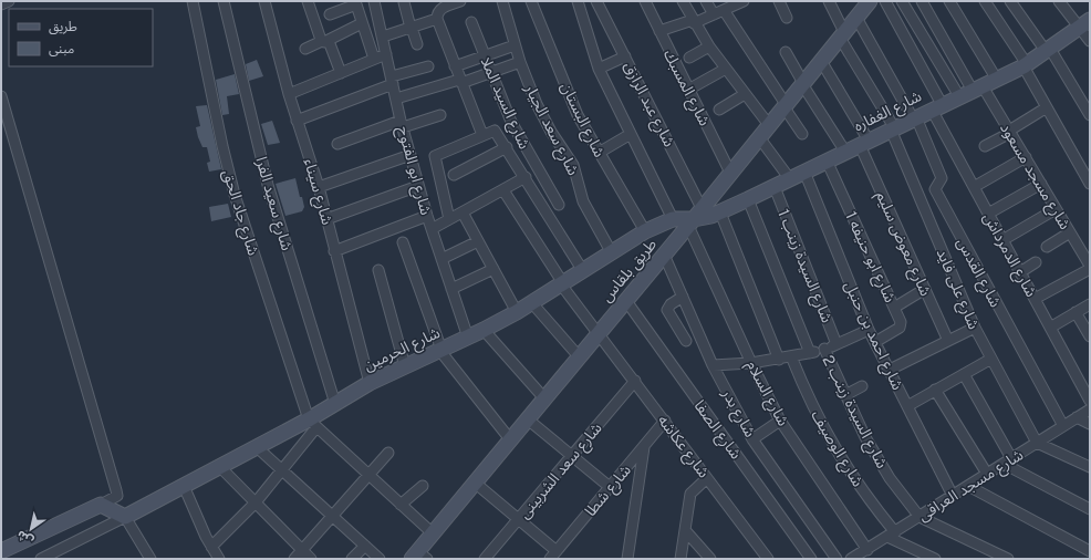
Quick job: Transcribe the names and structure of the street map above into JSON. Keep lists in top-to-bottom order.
{
  "streets": {
    "street": [
      "شارع المسبك",
      "شارع السيد الملا",
      "شارع عبد الرازق",
      "شارع الغفاره",
      "شارع البستان",
      "شارع سعد الجيار",
      "شارع ابو الفتوح",
      "شارع مسجد مسعود",
      "شارع سيناء",
      "شارع سعيد الفرا",
      "شارع جاد الحق",
      "شارع معوض سليم",
      "شارع الدمرداش",
      "شارع ابو حنيفه 1",
      "شارع السيدة زينب 1",
      "طريق بلقاس",
      "شارع القدس",
      "شارع على فايد",
      "شارع احمد بن حنبل",
      "شارع الحرمين",
      "شارع السلام",
      "شارع السيدة زينب 2",
      "شارع بدر",
      "شارع الصفا",
      "شارع عكاشه",
      "شارع الوصيف",
      "شارع سعد الشربينى",
      "شارع مسجد العراقى",
      "شارع شطا"
    ]
  },
  "crossings": [
    ["شارع المسبك", "طريق بلقاس"],
    ["شارع عبد الرازق", "شارع الغفاره"],
    ["شارع عبد الرازق", "طريق بلقاس"],
    ["شارع عبد الرازق", "شارع الحرمين"],
    ["شارع عبد الرازق", "شارع السلام"],
    ["شارع الغفاره", "شارع مسجد مسعود"],
    ["شارع الغفاره", "شارع معوض سليم"],
    ["شارع الغفاره", "شارع الدمرداش"],
    ["شارع الغفاره", "شارع ابو حنيفه 1"],
    ["شارع الغفاره", "شارع السيدة زينب 1"],
    ["شارع الغفاره", "طريق بلقاس"],
    ["شارع الغفاره", "شارع القدس"],
    ["شارع الغفاره", "شارع على فايد"],
    ["شارع الغفاره", "شارع احمد بن حنبل"],
    ["شارع الغفاره", "شارع الحرمين"],
    ["شارع الغفاره", "شارع السلام"],
    ["شارع البستان", "شارع الحرمين"],
    ["شارع سعد الجيار", "شارع الحرمين"],
    ["شارع ابو الفتوح", "شارع الحرمين"],
    ["شارع سيناء", "شارع الحرمين"],
    ["شارع سعيد الفرا", "شارع الحرمين"],
    ["شارع جاد الحق", "شارع الحرمين"],
    ["شارع معوض سليم", "طريق بلقاس"],
    ["شارع ابو حنيفه 1", "شارع احمد بن حنبل"],
    ["طريق بلقاس", "شارع على فايد"],
    ["طريق بلقاس", "شارع الحرمين"],
    ["طريق بلقاس", "شارع السلام"],
    ["طريق بلقاس", "شارع بدر"],
    ["طريق بلقاس", "شارع الصفا"],
    ["طريق بلقاس", "شارع عكاشه"],
    ["شارع القدس", "شارع مسجد العراقى"],
    ["شارع على فايد", "شارع مسجد العراقى"],
    ["شارع احمد بن حنبل", "شارع مسجد العراقى"],
    ["شارع الحرمين", "شارع السلام"],
    ["شارع الحرمين", "شارع عكاشه"],
    ["شارع السلام", "شارع مسجد العراقى"],
    ["شارع السيدة زينب 2", "شارع مسجد العراقى"],
    ["شارع عكاشه", "شارع سعد الشربينى"],
    ["شارع عكاشه", "شارع شطا"],
    ["شارع الوصيف", "شارع مسجد العراقى"]
  ],
  "legend": ["طريق", "مبنى"],
  "north": "bottom left"
}
